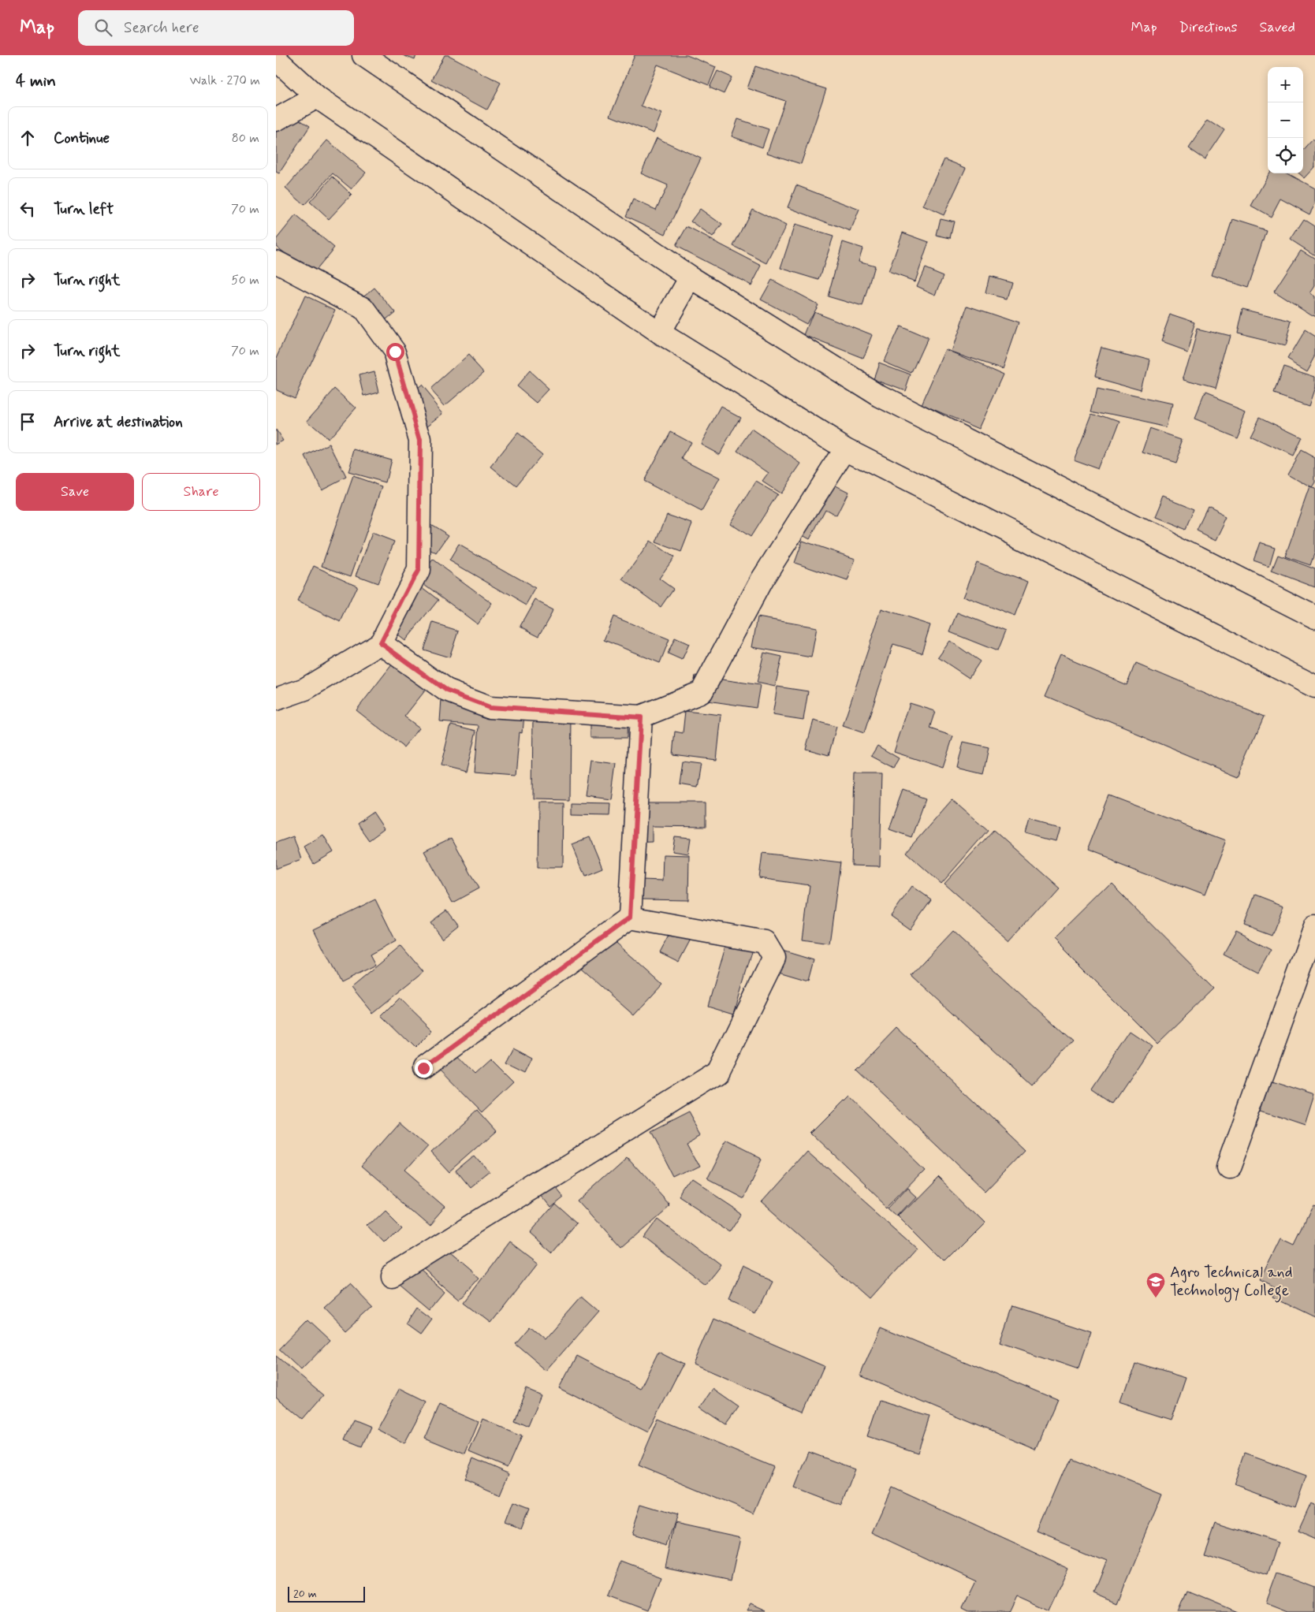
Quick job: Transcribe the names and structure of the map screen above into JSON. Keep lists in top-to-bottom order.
{
  "places": {
    "school or university": ["Agro Technical and Technology College"]
  },
  "scale_bar": "20 m",
  "page": {
    "header": "Map",
    "search": "Search here",
    "nav": ["Map", "Directions", "Saved"],
    "heading": ["4 min", "Walk · 270 m"],
    "map_buttons": ["+", "−"],
    "list": [
      ["Continue", "80 m"],
      ["Turn left", "70 m"],
      ["Turn right", "50 m"],
      ["Turn right", "70 m"],
      "Arrive at destination"
    ],
    "buttons": ["Save", "Share"],
    "scale": "20 m"
  }
}
